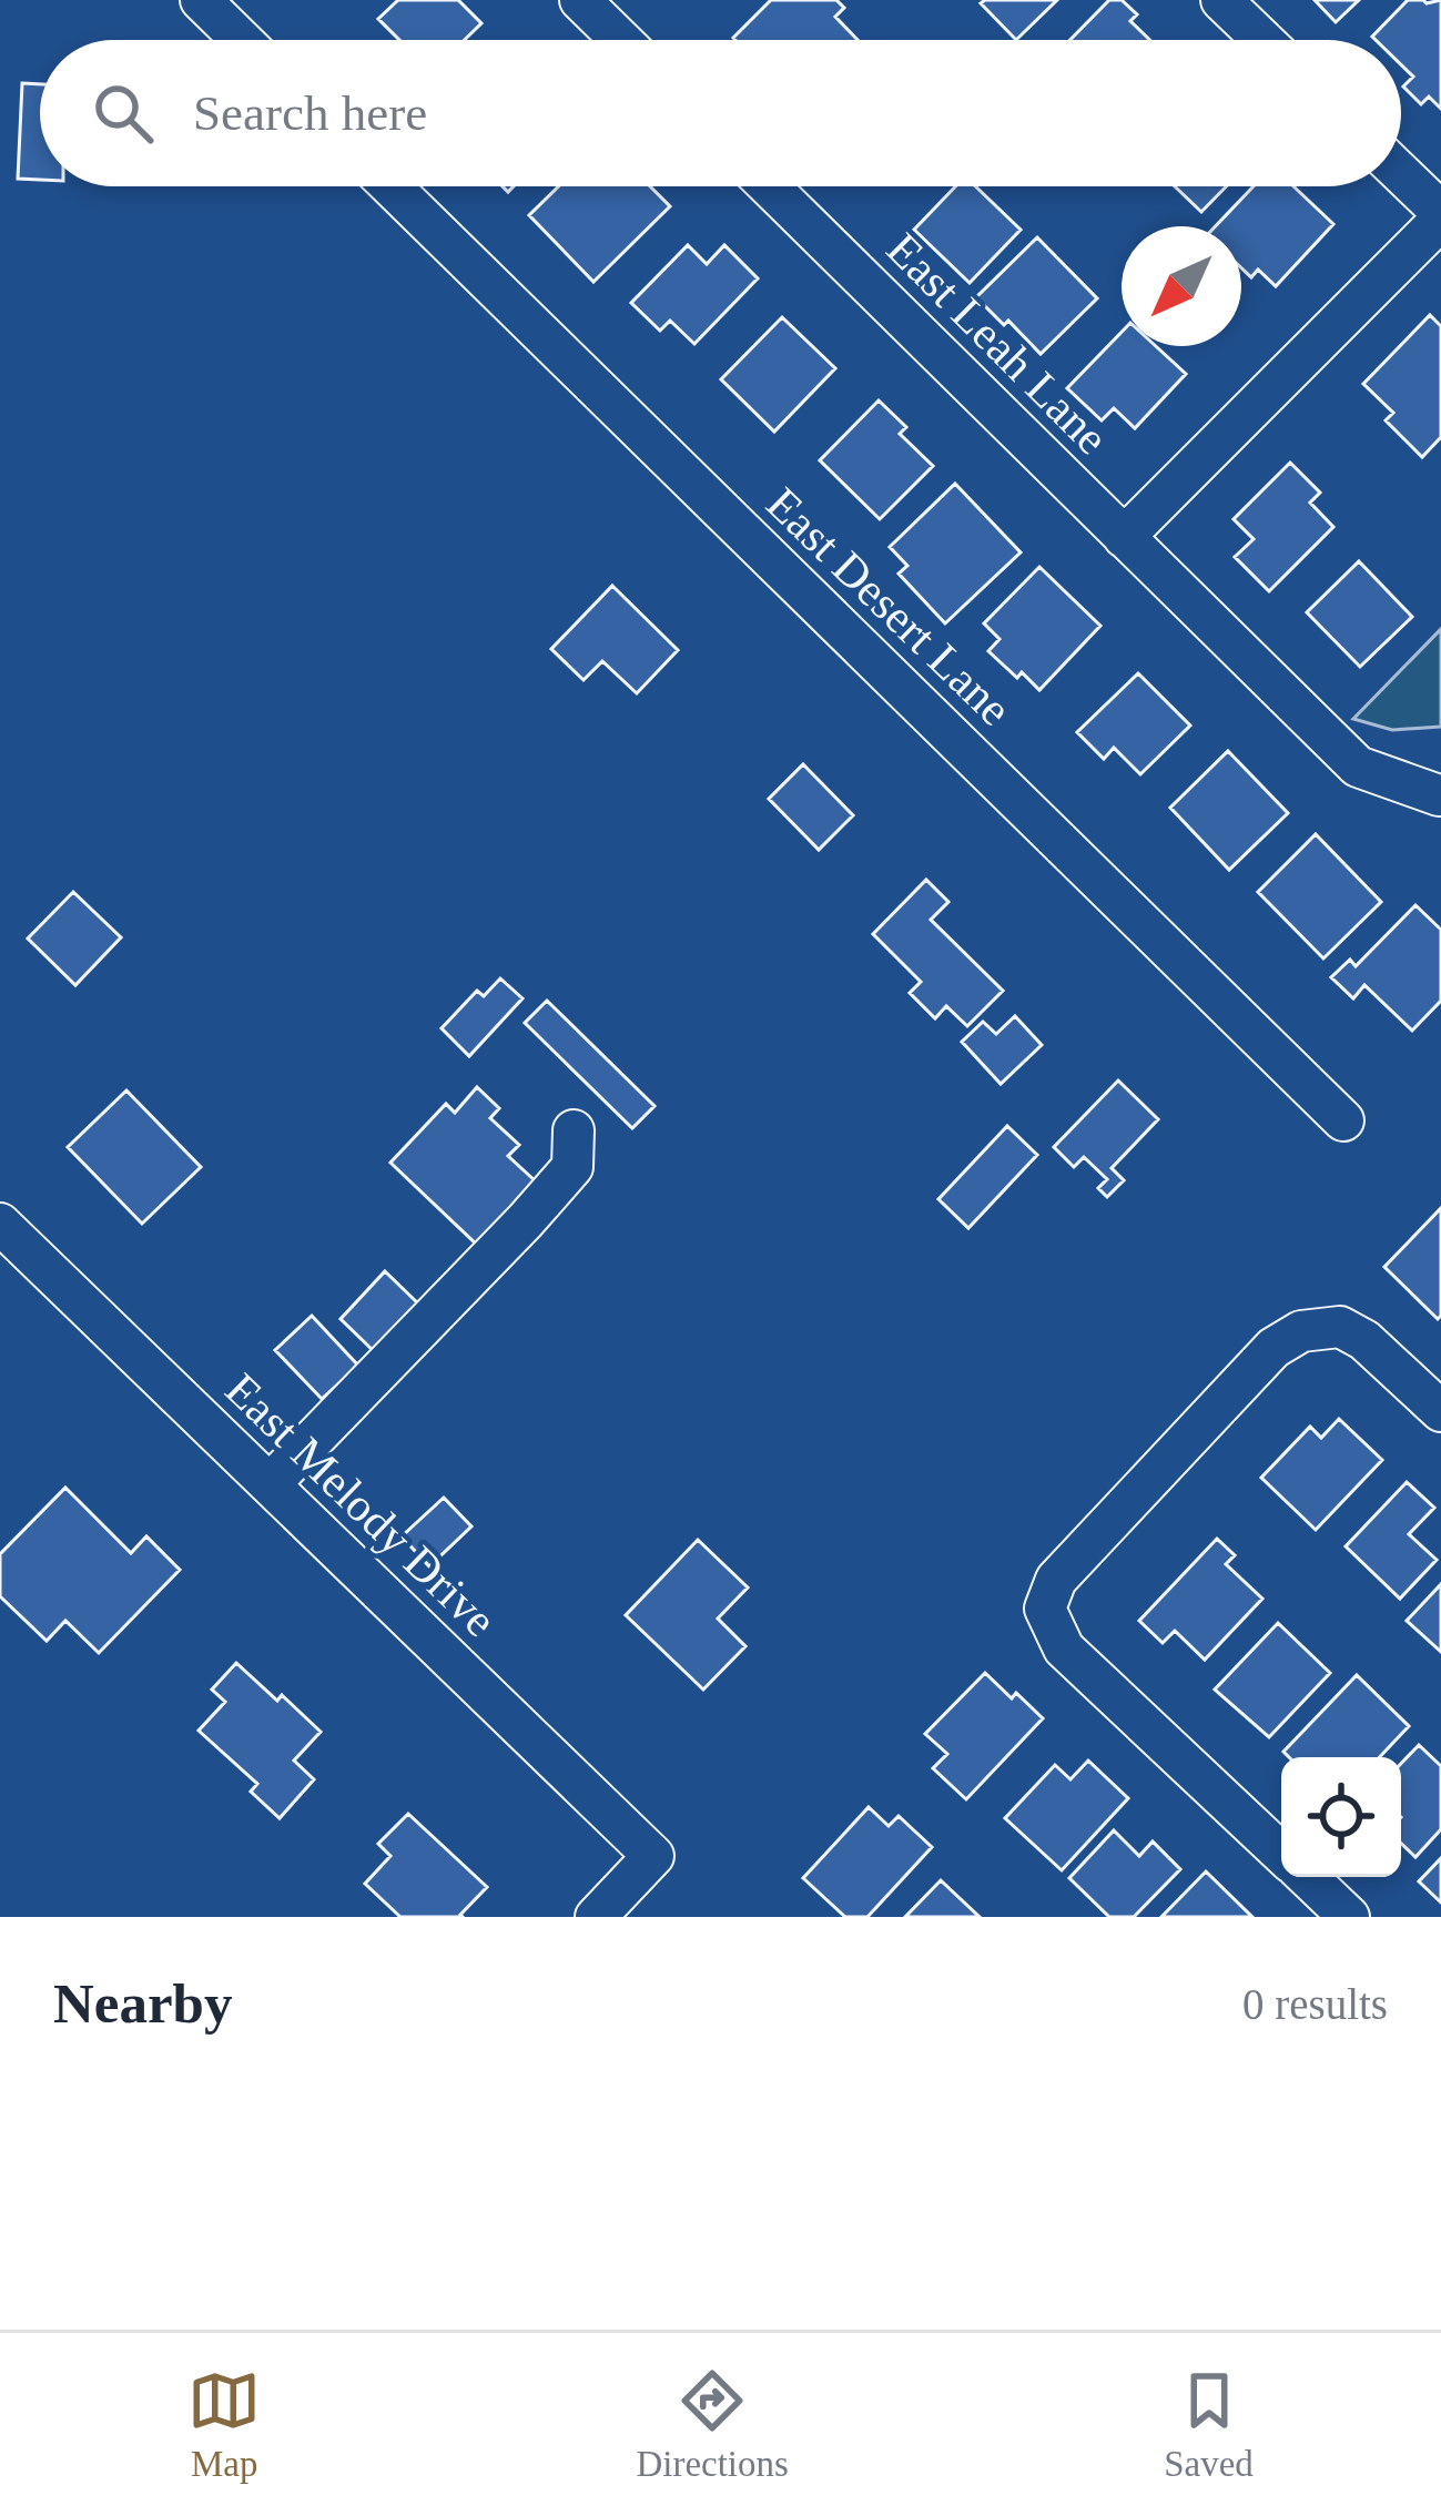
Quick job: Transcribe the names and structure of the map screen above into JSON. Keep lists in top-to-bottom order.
{
  "streets": {
    "street": ["East Leah Lane", "East Desert Lane", "East Melody Drive"]
  },
  "north": "bottom left",
  "page": {
    "search": "Search here",
    "heading": ["Nearby", "0 results"],
    "nav": ["Map", "Directions", "Saved"]
  }
}
